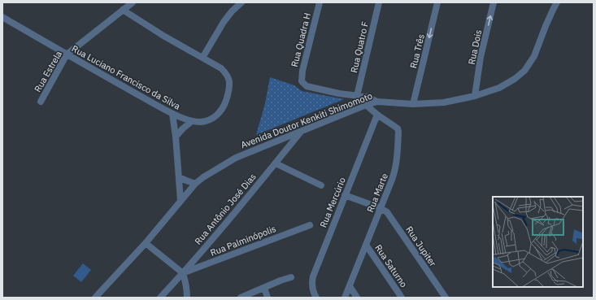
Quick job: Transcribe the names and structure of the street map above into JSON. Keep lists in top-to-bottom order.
{
  "streets": {
    "street": [
      "Rua Quadra H",
      "Rua Quatro F",
      "Rua Dois",
      "Rua Três",
      "Rua Estrela",
      "Rua Luciano Francisco da Silva",
      "Avenida Doutor Kenkiti Shimomoto",
      "Rua Marte",
      "Rua Mercúrio",
      "Rua Antônio José Dias",
      "Rua Palminópolis",
      "Rua Jupiter",
      "Rua Saturno"
    ]
  },
  "crossings": [
    ["Rua Quadra H", "Rua Quatro F"],
    ["Rua Dois", "Avenida Doutor Kenkiti Shimomoto"],
    ["Rua Três", "Avenida Doutor Kenkiti Shimomoto"],
    ["Rua Estrela", "Rua Luciano Francisco da Silva"],
    ["Avenida Doutor Kenkiti Shimomoto", "Rua Marte"],
    ["Avenida Doutor Kenkiti Shimomoto", "Rua Antônio José Dias"],
    ["Rua Marte", "Rua Mercúrio"],
    ["Rua Marte", "Rua Jupiter"],
    ["Rua Marte", "Rua Saturno"],
    ["Rua Antônio José Dias", "Rua Palminópolis"]
  ],
  "one_way": ["Rua Dois", "Rua Três"]
}
